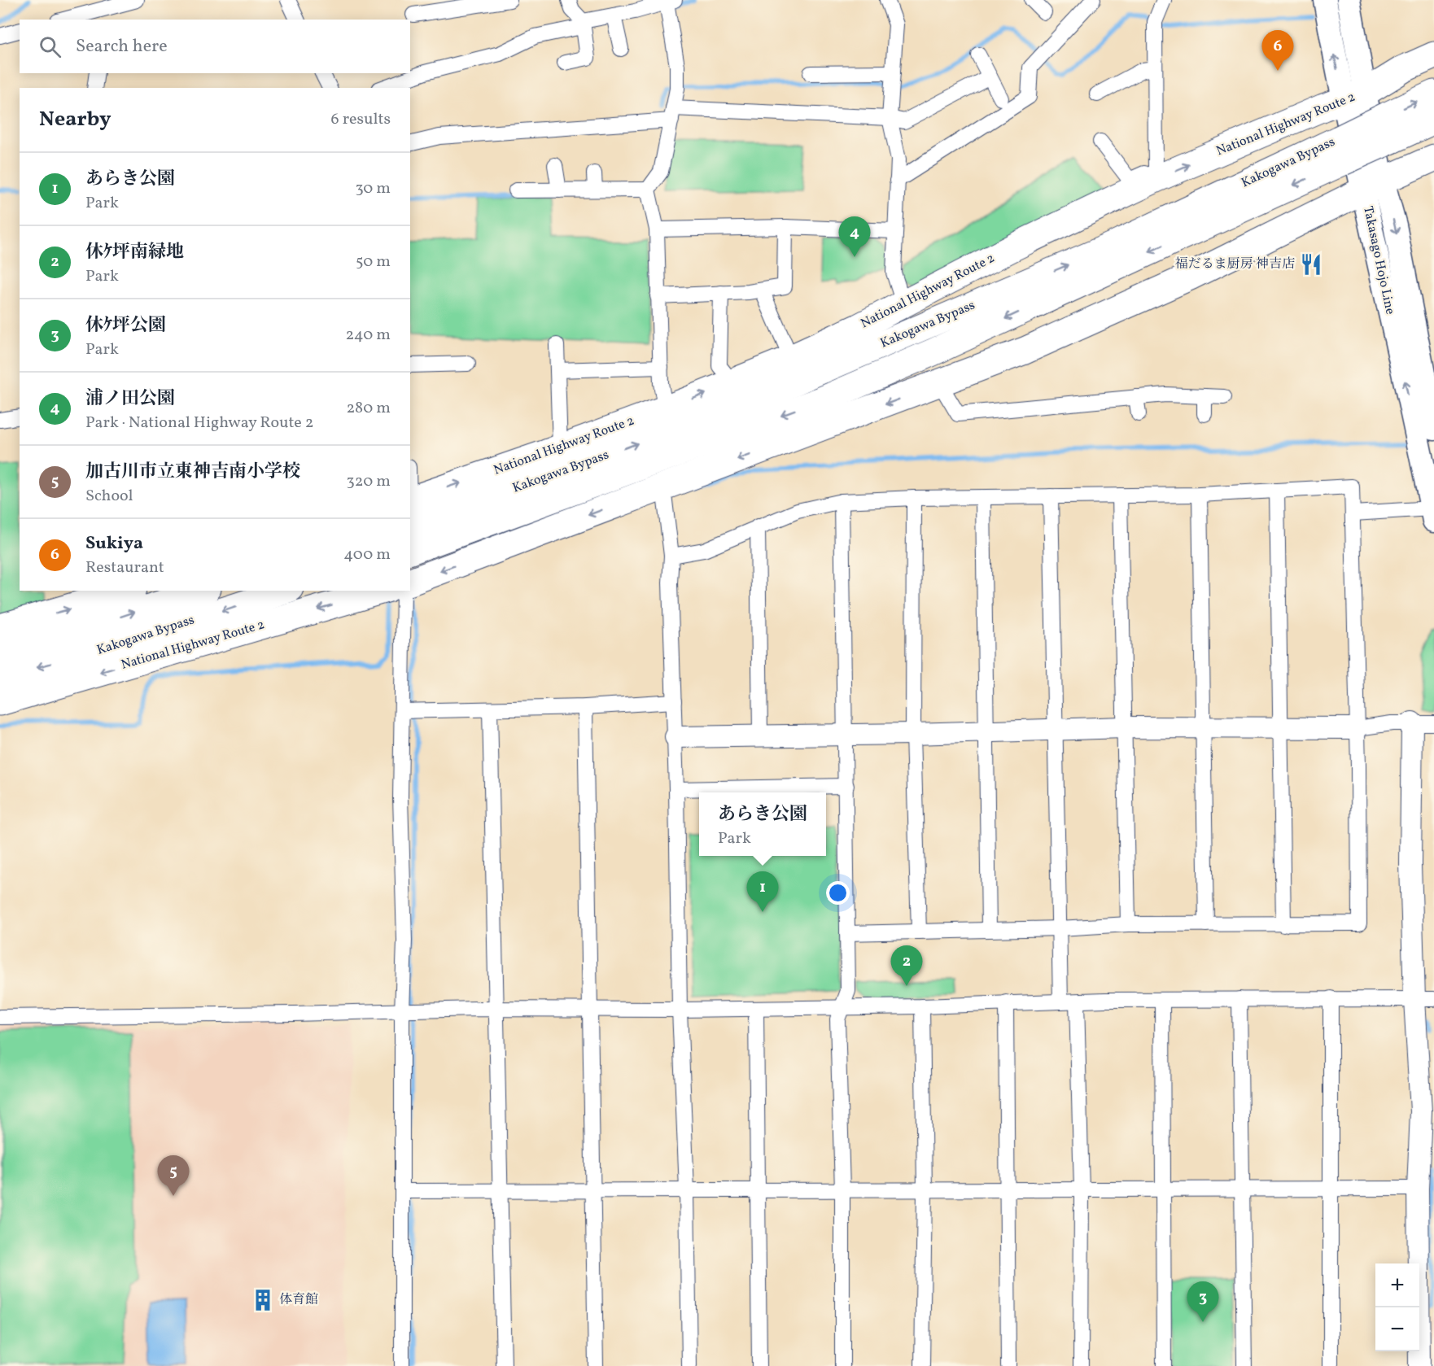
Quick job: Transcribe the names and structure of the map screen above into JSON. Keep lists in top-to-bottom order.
{
  "streets": {
    "highway": ["National Highway Route 2", "Kakogawa Bypass"],
    "main road": ["Takasago Hojo Line"]
  },
  "crossings": [
    ["National Highway Route 2", "Takasago Hojo Line"]
  ],
  "places": {
    "restaurant": ["福だるま厨房 神吉店"],
    "building": ["体育館"]
  },
  "page": {
    "search": "Search here",
    "pins": [
      "6",
      "4",
      "1",
      "2",
      "5",
      "3"
    ],
    "heading": ["Nearby", "6 results"],
    "list": [
      {
        "mark": "1",
        "name": "あらき公園",
        "note": "Park",
        "value": "30 m"
      },
      {
        "mark": "2",
        "name": "休ｹ坪南緑地",
        "note": "Park",
        "value": "50 m"
      },
      {
        "mark": "3",
        "name": "休ｹ坪公園",
        "note": "Park",
        "value": "240 m"
      },
      {
        "mark": "4",
        "name": "浦ノ田公園",
        "note": "Park · National Highway Route 2",
        "value": "280 m"
      },
      {
        "mark": "5",
        "name": "加古川市立東神吉南小学校",
        "note": "School",
        "value": "320 m"
      },
      {
        "mark": "6",
        "name": "Sukiya",
        "note": "Restaurant",
        "value": "400 m"
      }
    ],
    "popup": ["あらき公園", "Park"],
    "map_buttons": ["+", "−"]
  }
}
